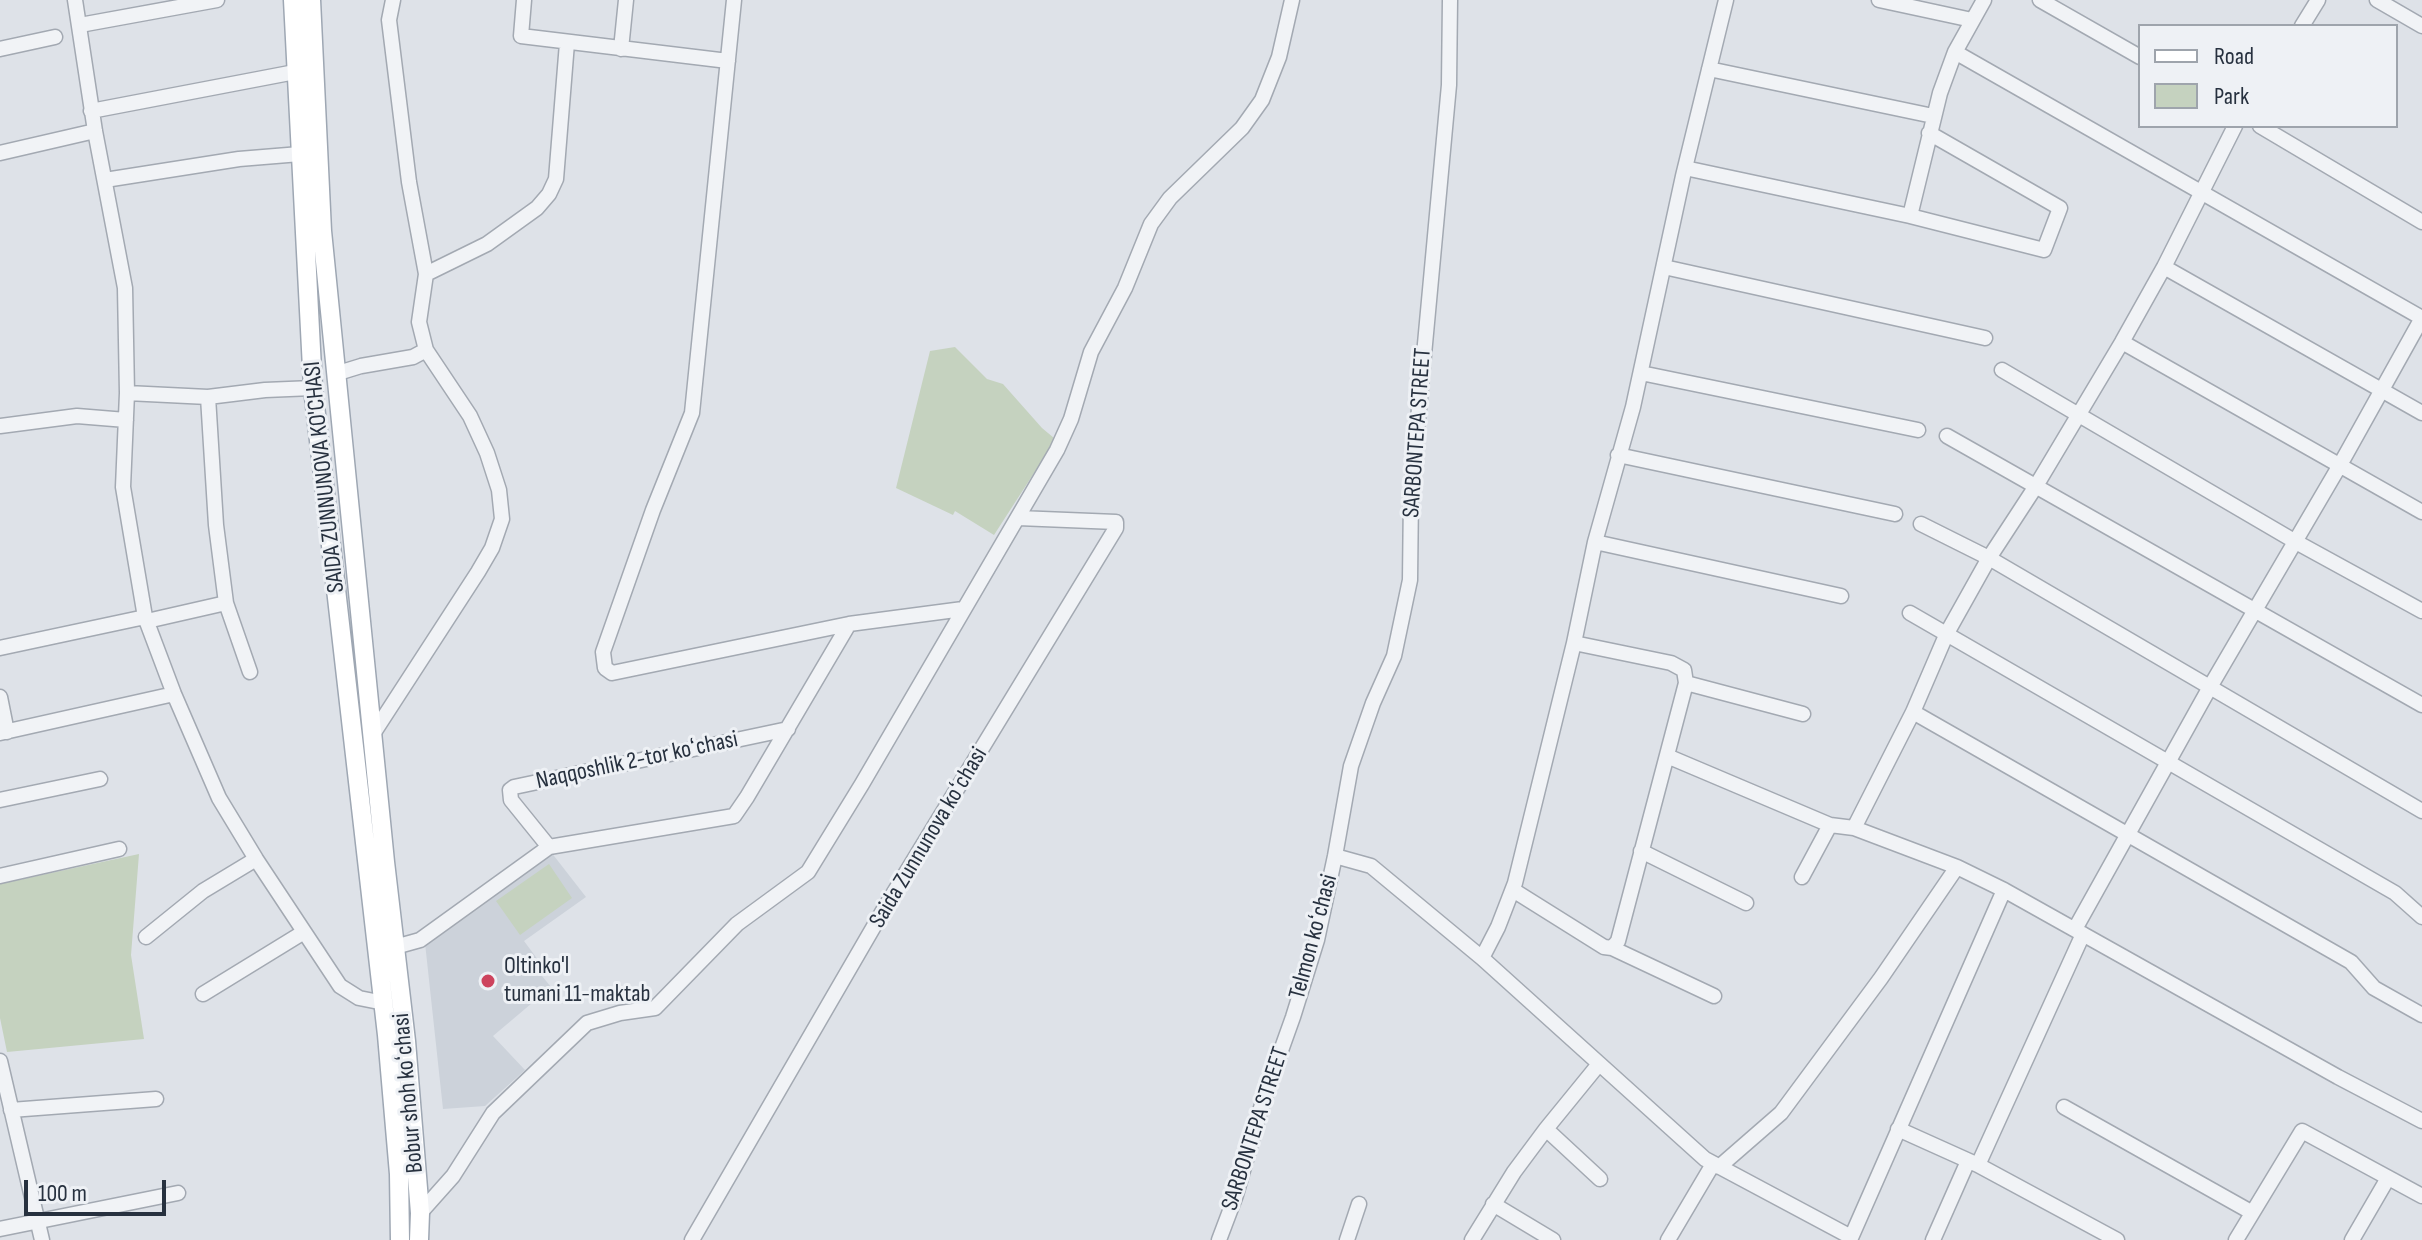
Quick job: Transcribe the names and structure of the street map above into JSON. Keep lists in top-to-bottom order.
{
  "streets": {
    "main road": ["SAIDA ZUNNUNOVA KO'CHASI", "Bobur shoh koʻchasi"],
    "street": [
      "SARBONTEPA STREET",
      "Naqqoshlik 2-tor koʻchasi",
      "Saida Zunnunova koʻchasi",
      "Telmon koʻchasi"
    ]
  },
  "crossings": [
    ["SARBONTEPA STREET", "Telmon koʻchasi"],
    ["SAIDA ZUNNUNOVA KO'CHASI", "Bobur shoh koʻchasi"]
  ],
  "places": ["Oltinko'l tumani 11-maktab"],
  "legend": ["Road", "Park"],
  "scale_bar": "100 m"
}
